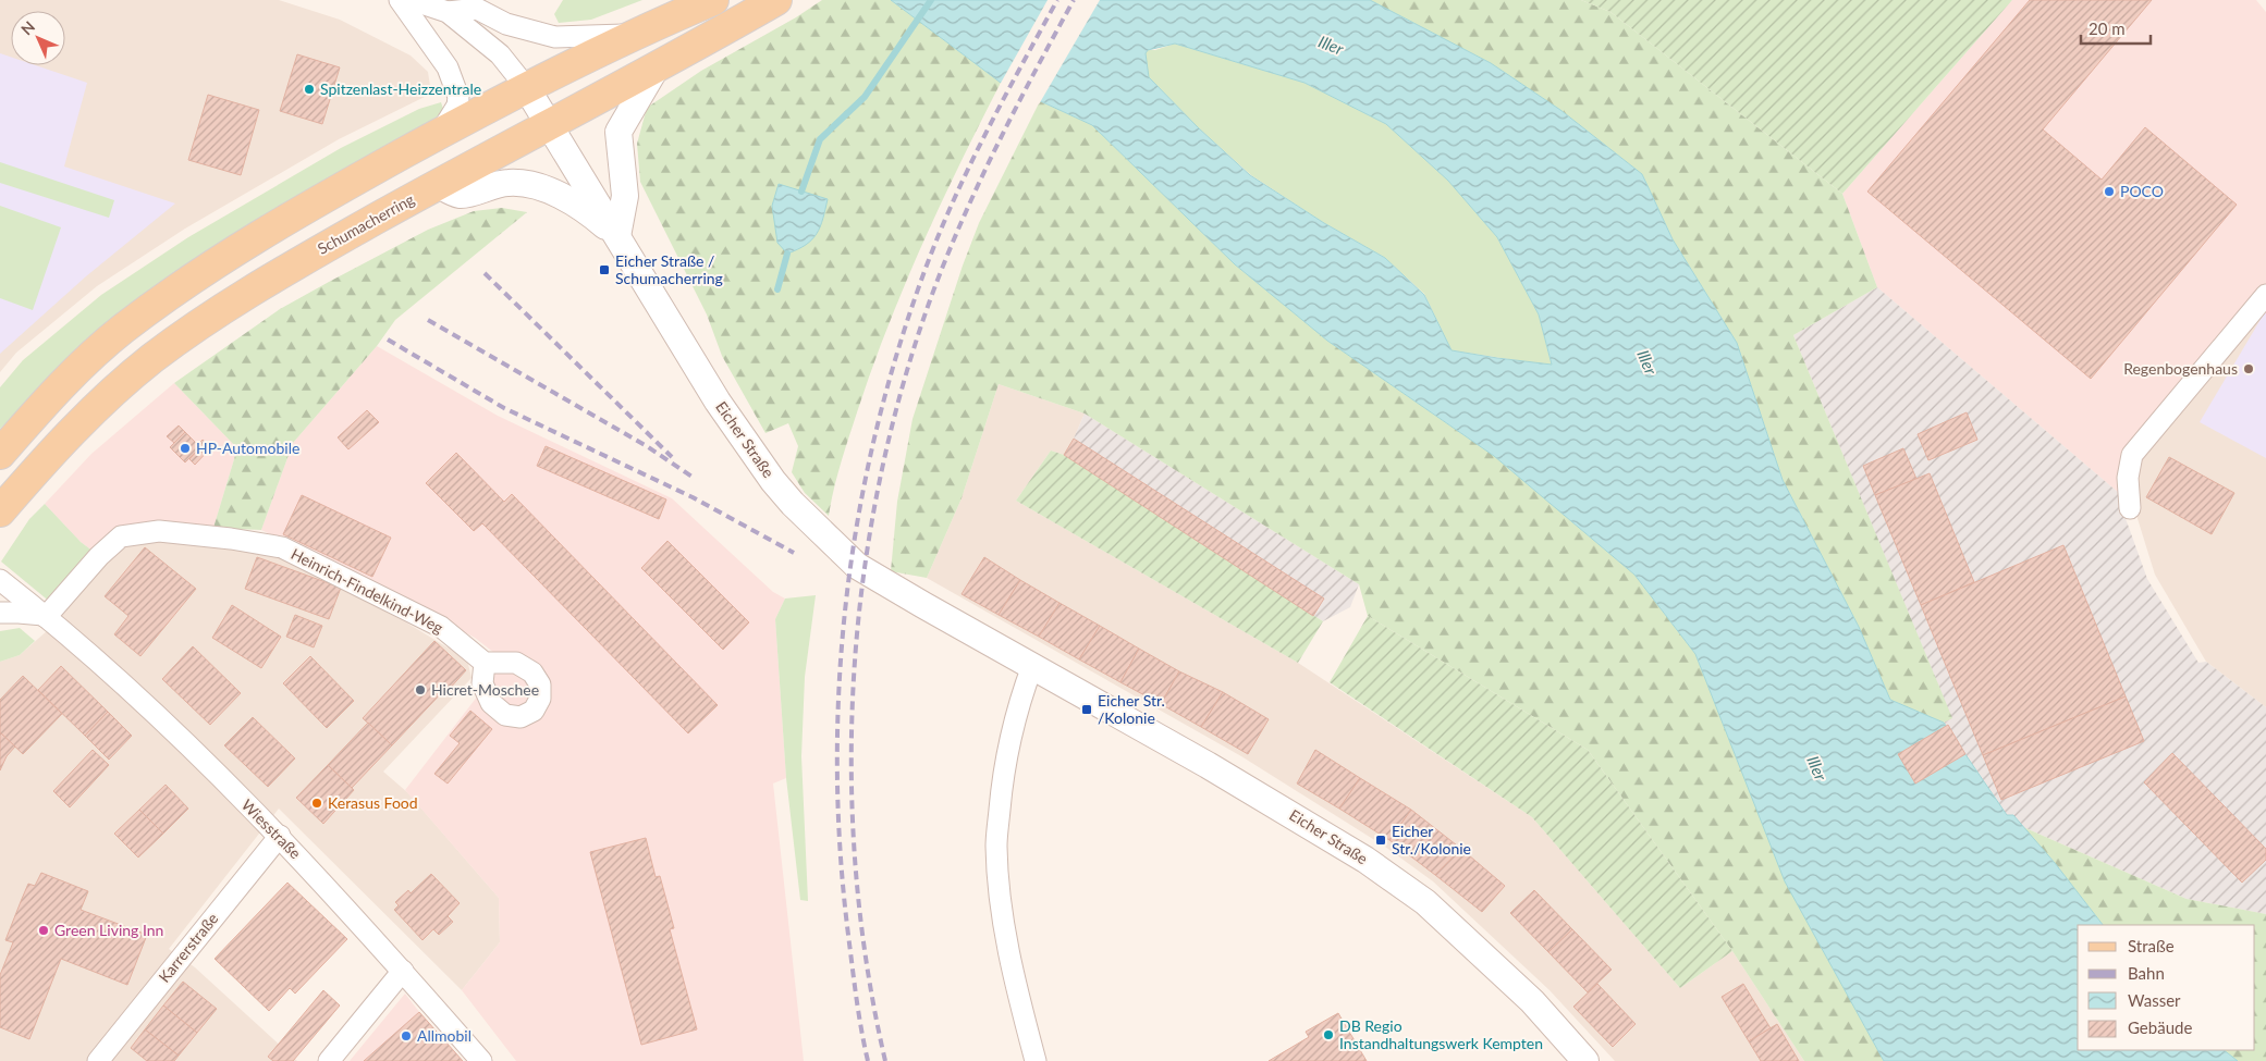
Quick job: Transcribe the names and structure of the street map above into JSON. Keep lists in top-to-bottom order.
{
  "streets": {
    "main road": ["Schumacherring"],
    "street": [
      "Eicher Straße",
      "Heinrich-Findelkind-Weg",
      "Wiesstraße",
      "Karrerstraße"
    ]
  },
  "crossings": [
    ["Schumacherring", "Eicher Straße"],
    ["Heinrich-Findelkind-Weg", "Wiesstraße"],
    ["Wiesstraße", "Karrerstraße"]
  ],
  "water": ["Iller"],
  "places": {
    "other": [
      "Spitzenlast-Heizzentrale",
      "POCO",
      "Regenbogenhaus",
      "HP-Automobile",
      "Hicret-Moschee",
      "Kerasus Food",
      "Green Living Inn",
      "DB Regio Instandhaltungswerk Kempten",
      "Allmobil"
    ],
    "transit": ["Eicher Straße / Schumacherring", "Eicher Str. /Kolonie", "Eicher Str./Kolonie"]
  },
  "legend": [
    "Straße",
    "Bahn",
    "Wasser",
    "Gebäude"
  ],
  "scale_bar": "20 m",
  "north": "top left"
}
